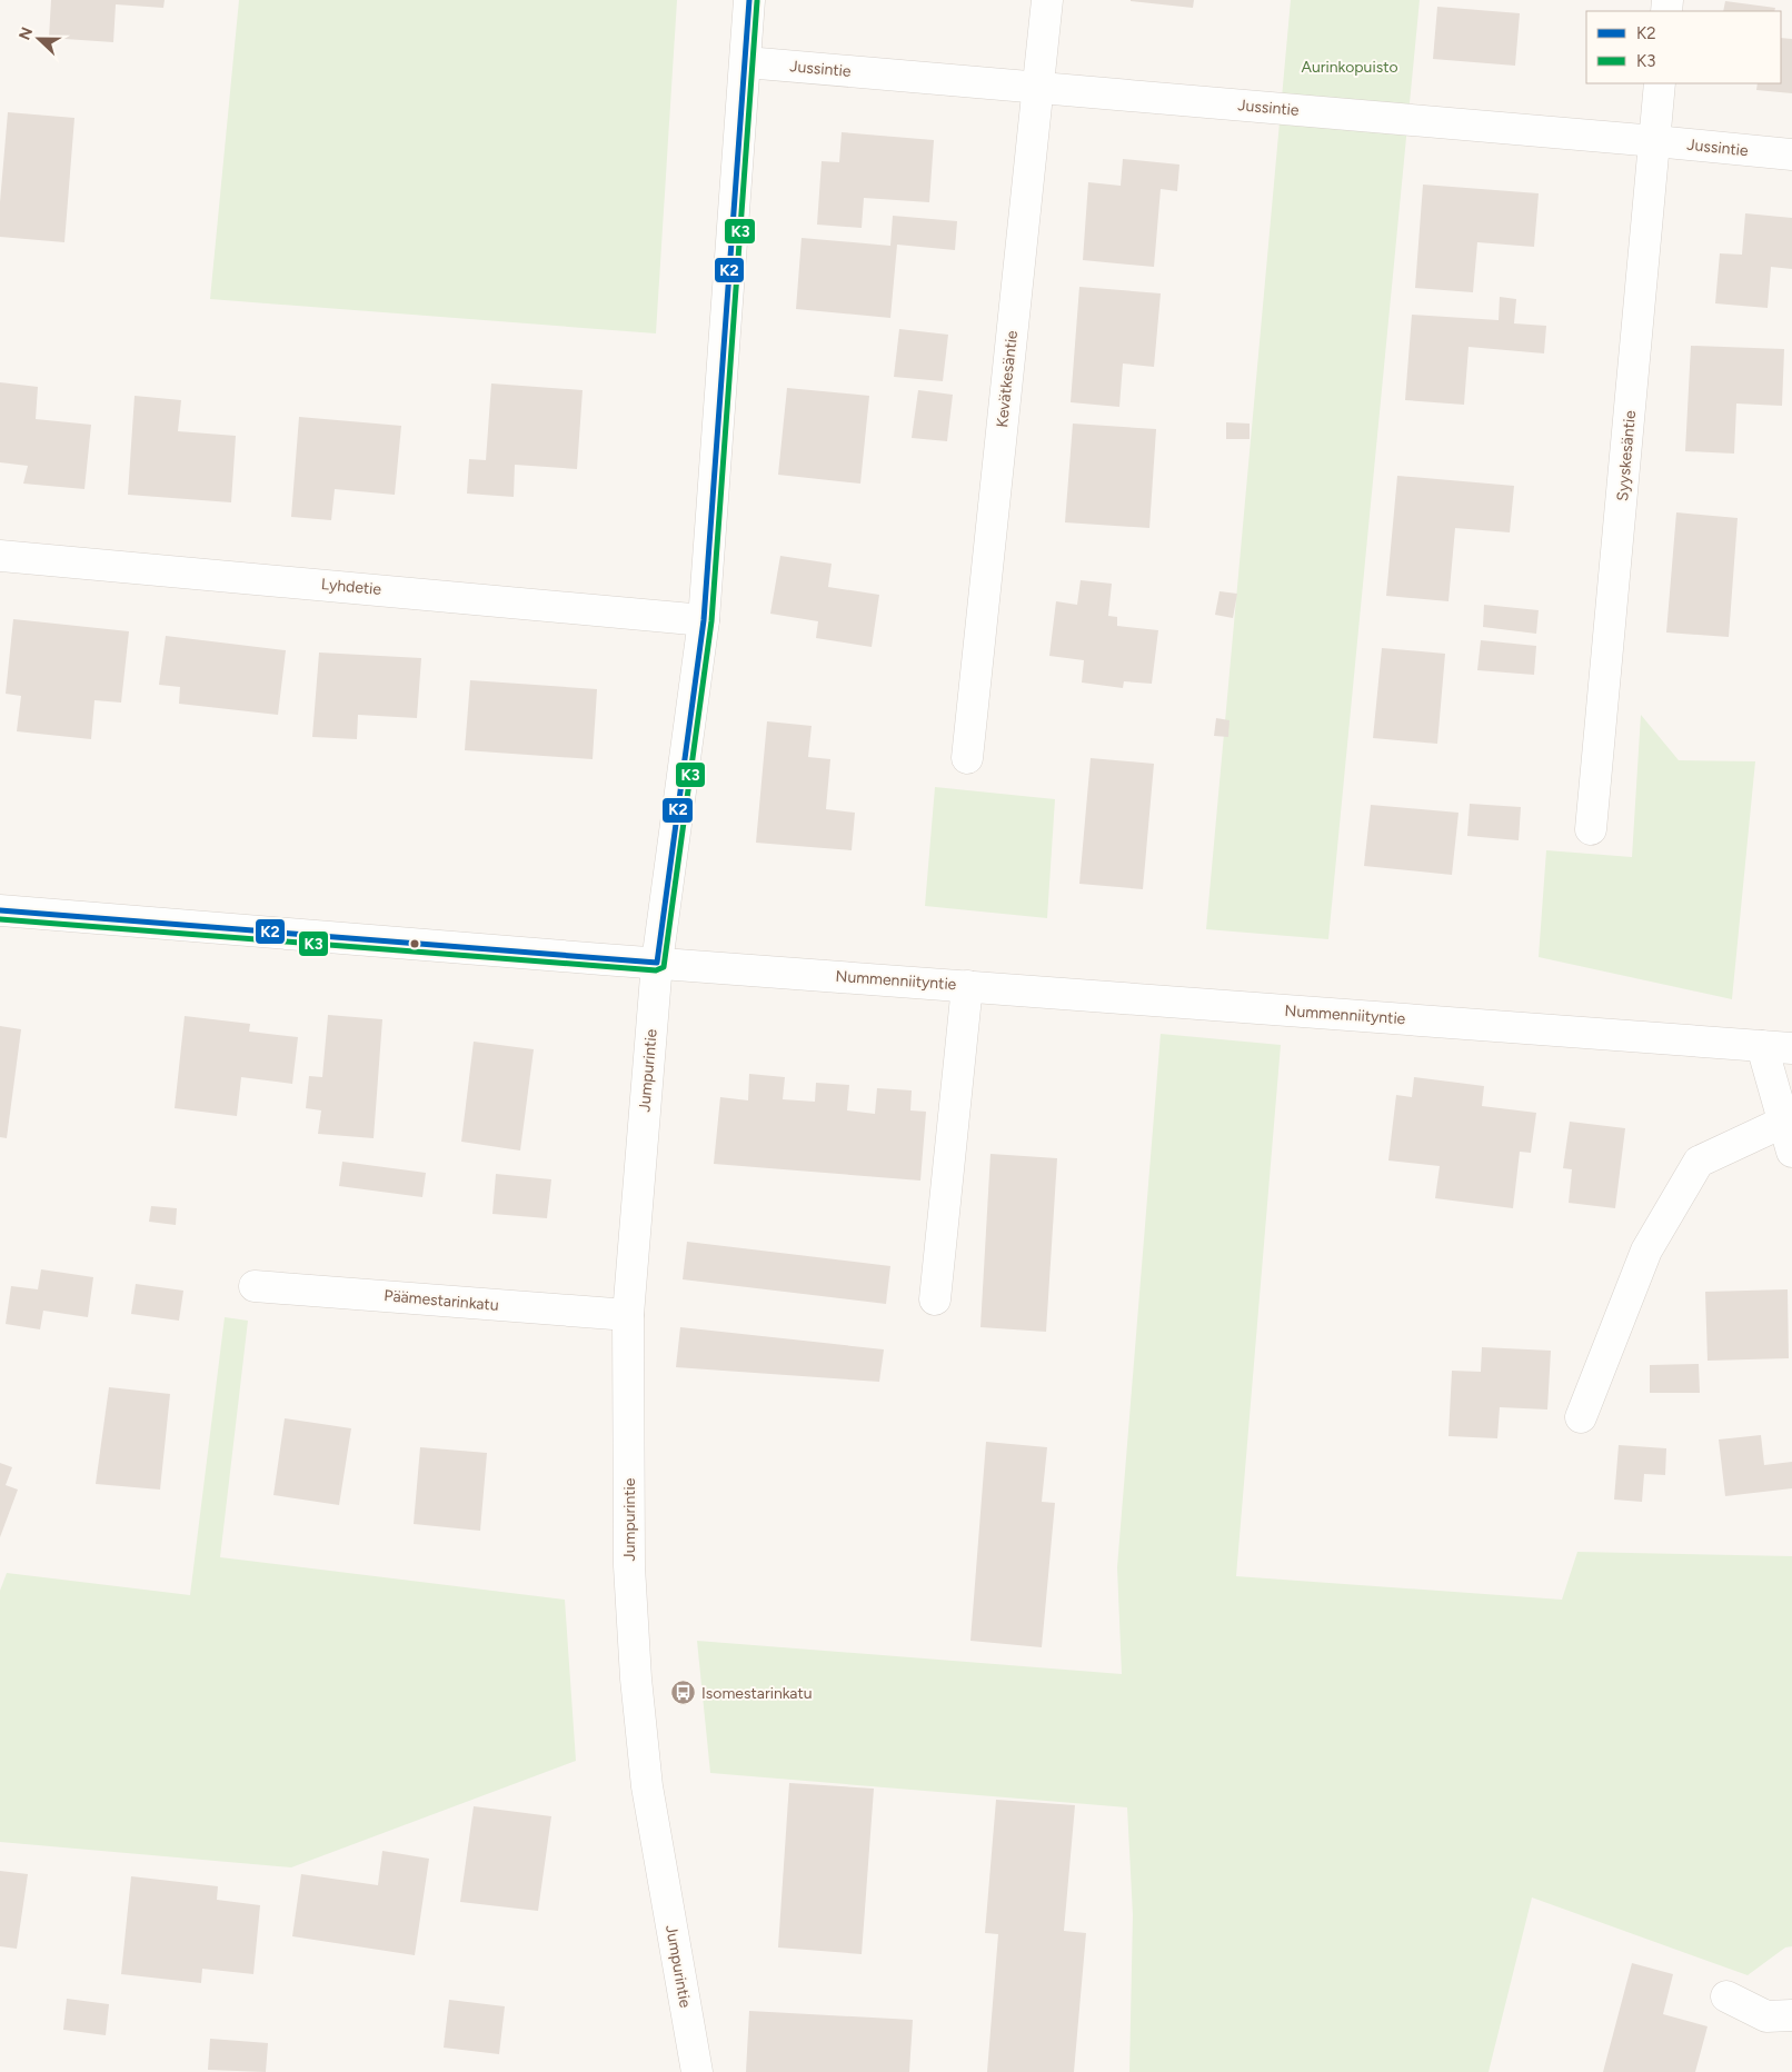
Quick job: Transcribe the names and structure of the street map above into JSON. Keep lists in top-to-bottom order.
{
  "streets": {
    "street": [
      "Jussintie",
      "Kevätkesäntie",
      "Syyskesäntie",
      "Lyhdetie",
      "Nummenniityntie",
      "Jumpurintie",
      "Päämestarinkatu"
    ]
  },
  "crossings": [
    ["Jussintie", "Kevätkesäntie"],
    ["Jussintie", "Syyskesäntie"],
    ["Jussintie", "Jumpurintie"],
    ["Lyhdetie", "Jumpurintie"],
    ["Nummenniityntie", "Jumpurintie"],
    ["Jumpurintie", "Päämestarinkatu"]
  ],
  "parks": ["Aurinkopuisto"],
  "places": {
    "bus stop": ["Isomestarinkatu"]
  },
  "lines": ["transit line K2", "transit line K3"],
  "legend": ["K2", "K3"],
  "north": "left"
}
